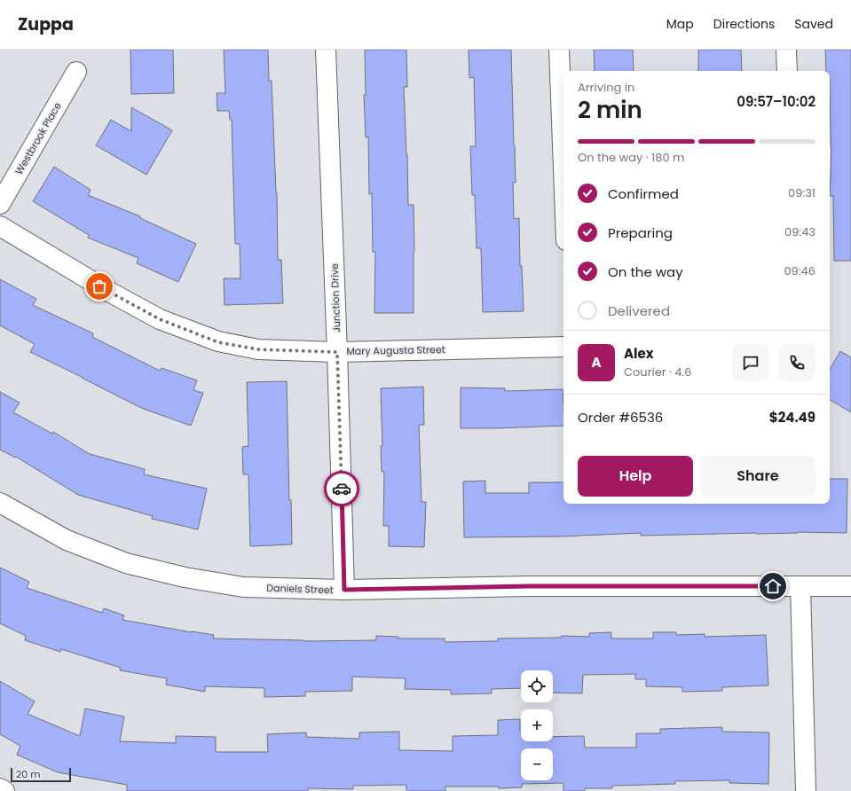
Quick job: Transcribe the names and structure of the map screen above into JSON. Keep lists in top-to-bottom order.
{
  "streets": {
    "street": [
      "Westbrook Place",
      "Junction Drive",
      "Mary Augusta Street",
      "Daniels Street"
    ]
  },
  "crossings": [
    ["Junction Drive", "Mary Augusta Street"],
    ["Junction Drive", "Daniels Street"]
  ],
  "scale_bar": "20 m",
  "page": {
    "header": "Zuppa",
    "nav": ["Map", "Directions", "Saved"],
    "heading": ["2 min", "Arriving in", "09:57–10:02"],
    "panel": [
      "Alex",
      "Courier · 4.6",
      "Order #6536",
      "$24.49"
    ],
    "bar": "On the way · 180 m",
    "list": [
      ["Confirmed", "09:31"],
      ["Preparing", "09:43"],
      ["On the way", "09:46"],
      "Delivered"
    ],
    "round": "A",
    "buttons": ["Help", "Share"],
    "map_buttons": ["+", "−"],
    "scale": "20 m"
  }
}
